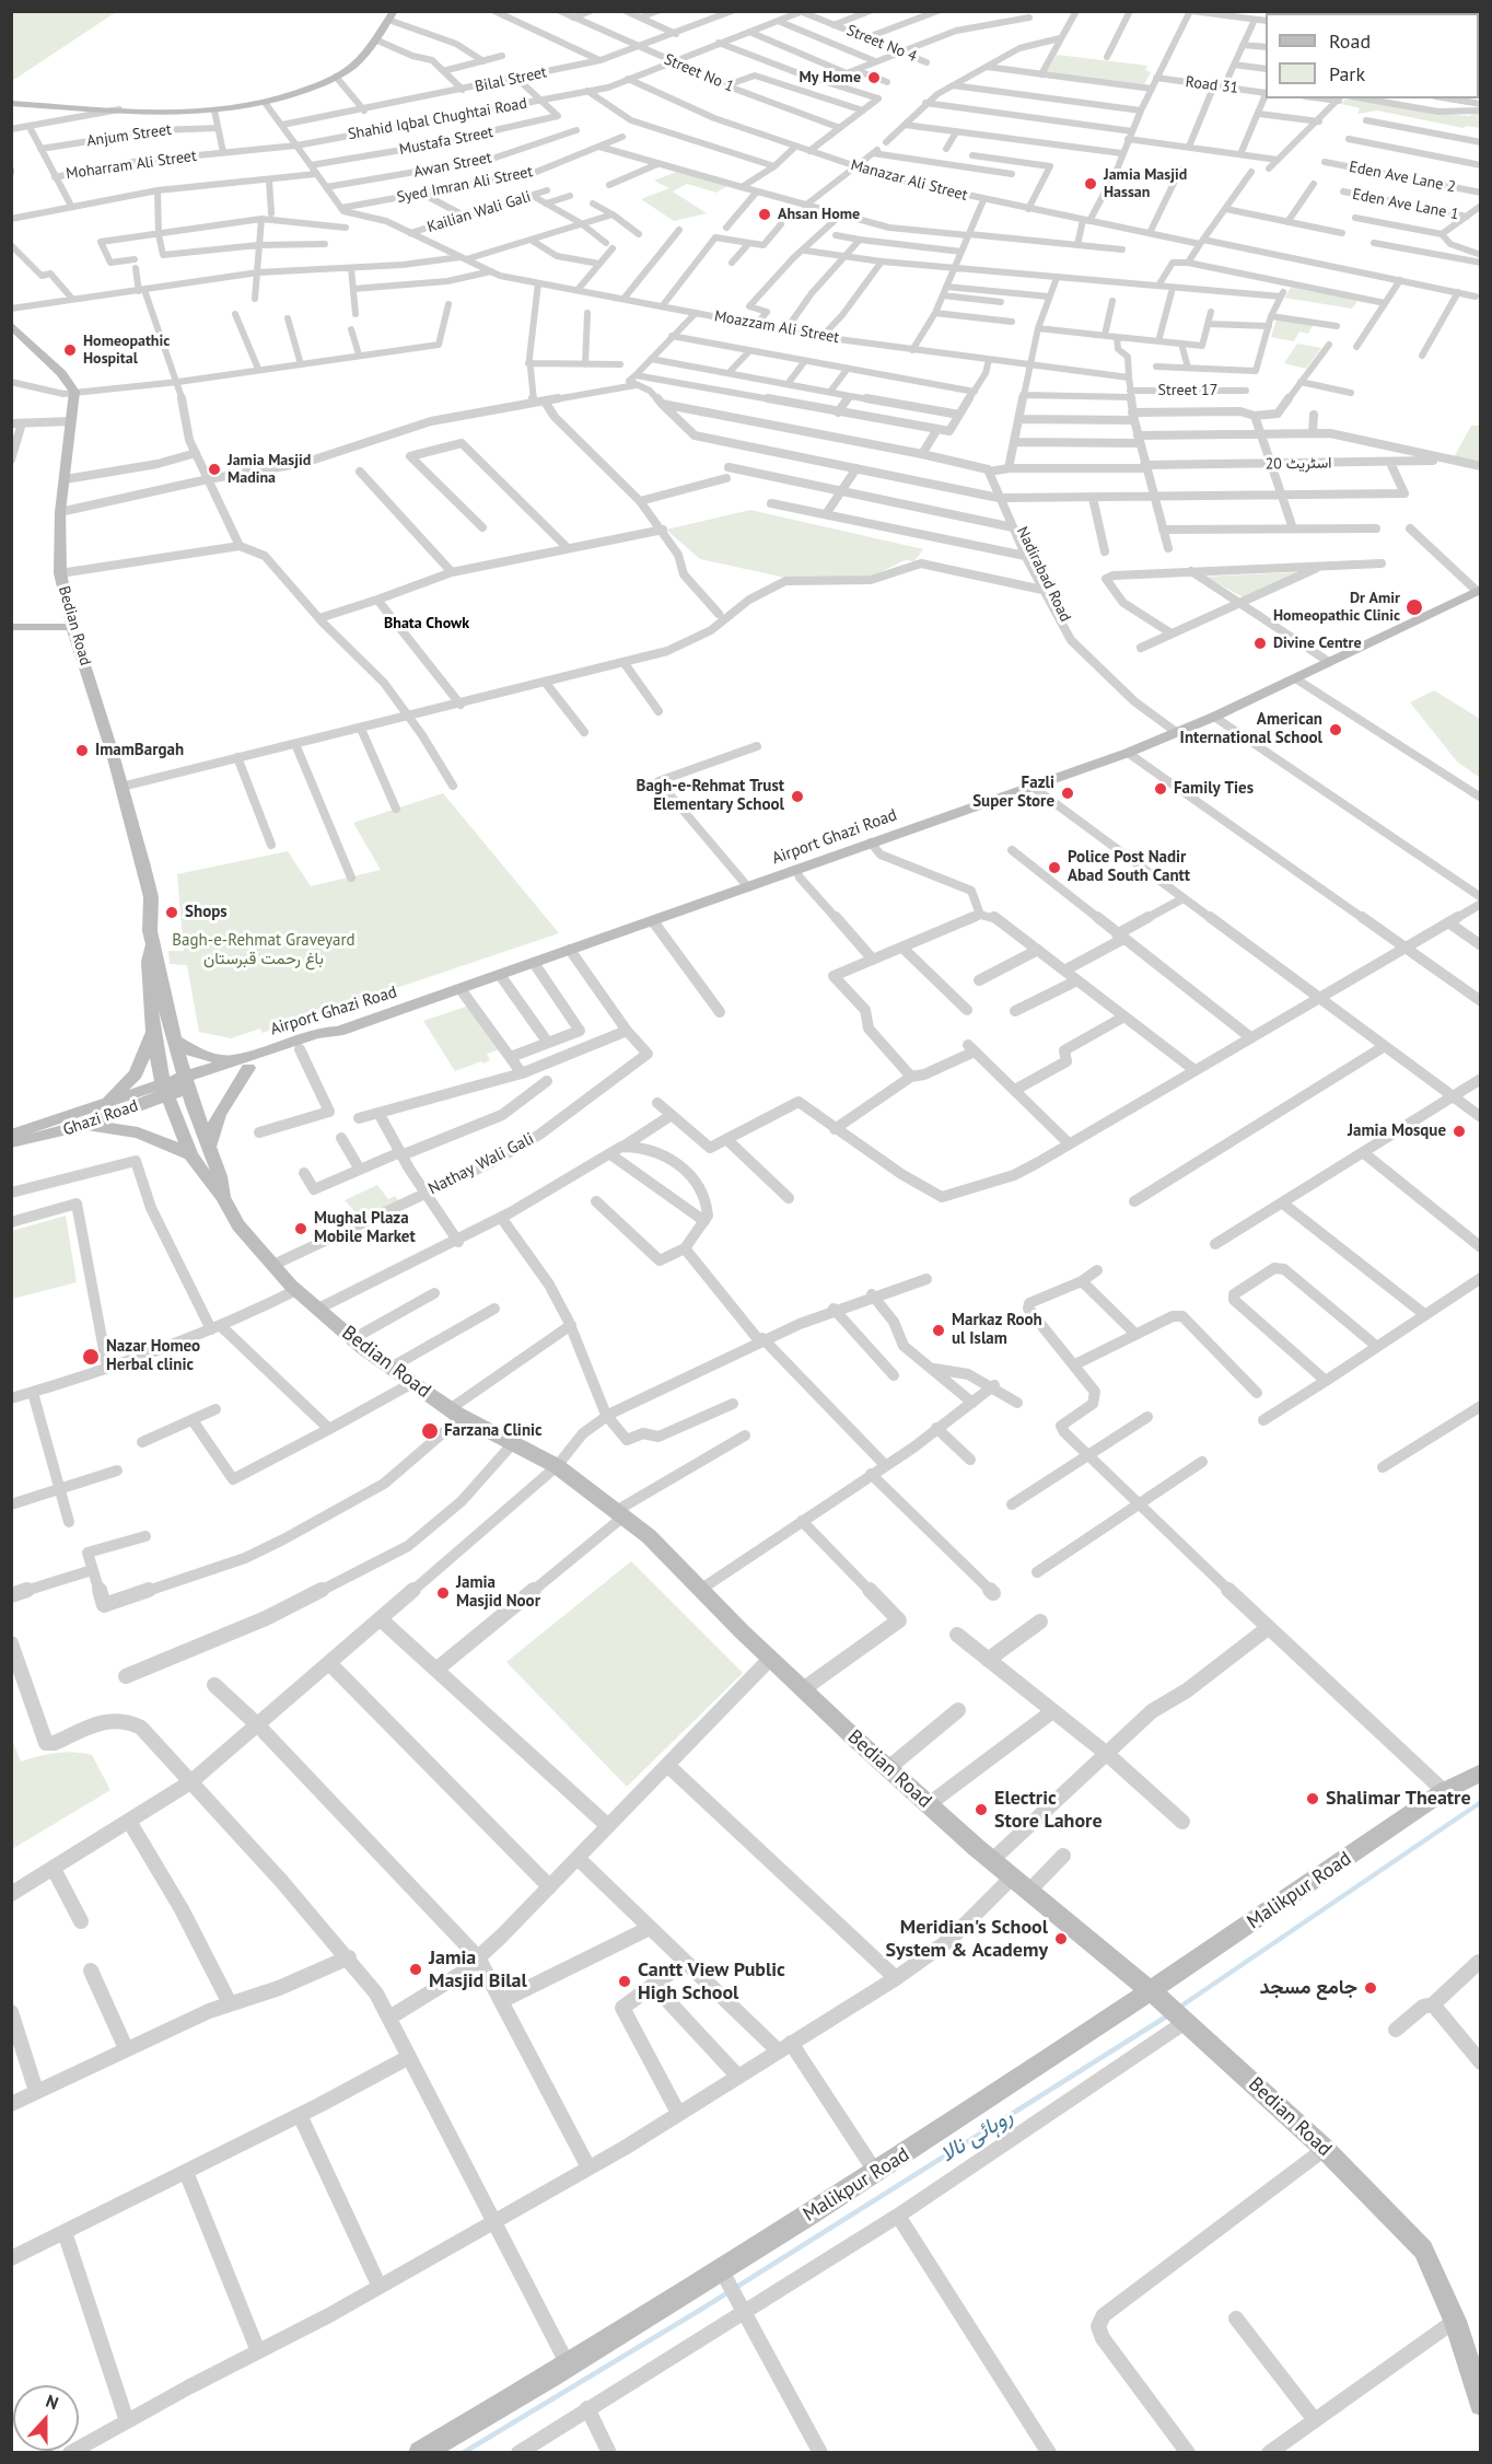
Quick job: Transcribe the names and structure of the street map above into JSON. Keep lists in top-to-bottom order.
{
  "streets": {
    "main road": [
      "Bedian Road",
      "Airport Ghazi Road",
      "Ghazi Road",
      "Malikpur Road"
    ],
    "street": [
      "Street No 4",
      "Street No 1",
      "Bilal Street",
      "Road 31",
      "Shahid Iqbal Chughtai Road",
      "Anjum Street",
      "Mustafa Street",
      "Moharram Ali Street",
      "Awan Street",
      "Eden Ave Lane 2",
      "Manazar Ali Street",
      "Syed Imran Ali Street",
      "Eden Ave Lane 1",
      "Kailian Wali Gali",
      "Moazzam Ali Street",
      "Street 17",
      "اسٹریٹ 20",
      "Nadirabad Road",
      "Nathay Wali Gali"
    ]
  },
  "crossings": [
    ["Street No 4", "Shahid Iqbal Chughtai Road"],
    ["Street No 1", "Bilal Street"],
    ["Street No 1", "Shahid Iqbal Chughtai Road"],
    ["Shahid Iqbal Chughtai Road", "Moharram Ali Street"],
    ["Shahid Iqbal Chughtai Road", "Manazar Ali Street"],
    ["Mustafa Street", "Awan Street"],
    ["Syed Imran Ali Street", "Moazzam Ali Street"],
    ["Kailian Wali Gali", "Moazzam Ali Street"],
    ["اسٹریٹ 20", "Nadirabad Road"],
    ["Nadirabad Road", "Airport Ghazi Road"],
    ["Bedian Road", "Ghazi Road"],
    ["Bedian Road", "Nathay Wali Gali"],
    ["Bedian Road", "Malikpur Road"],
    ["Airport Ghazi Road", "Ghazi Road"]
  ],
  "districts": ["Bhata Chowk"],
  "water": ["روہائی نالا"],
  "parks": ["Bagh-e-Rehmat Graveyard باغ رحمت قبرستان"],
  "places": [
    "My Home",
    "Jamia Masjid Hassan",
    "Ahsan Home",
    "Homeopathic Hospital",
    "Jamia Masjid Madina",
    "Dr Amir Homeopathic Clinic",
    "Divine Centre",
    "American International School",
    "ImamBargah",
    "Family Ties",
    "Fazli Super Store",
    "Bagh-e-Rehmat Trust Elementary School",
    "Police Post Nadir Abad South Cantt",
    "Shops",
    "Jamia Mosque",
    "Mughal Plaza Mobile Market",
    "Markaz Rooh ul Islam",
    "Nazar Homeo Herbal clinic",
    "Farzana Clinic",
    "Jamia Masjid Noor",
    "Shalimar Theatre",
    "Electric Store Lahore",
    "Meridian's School System & Academy",
    "Jamia Masjid Bilal",
    "Cantt View Public High School",
    "جامع مسجد"
  ],
  "legend": ["Road", "Park"],
  "north": "top"
}
